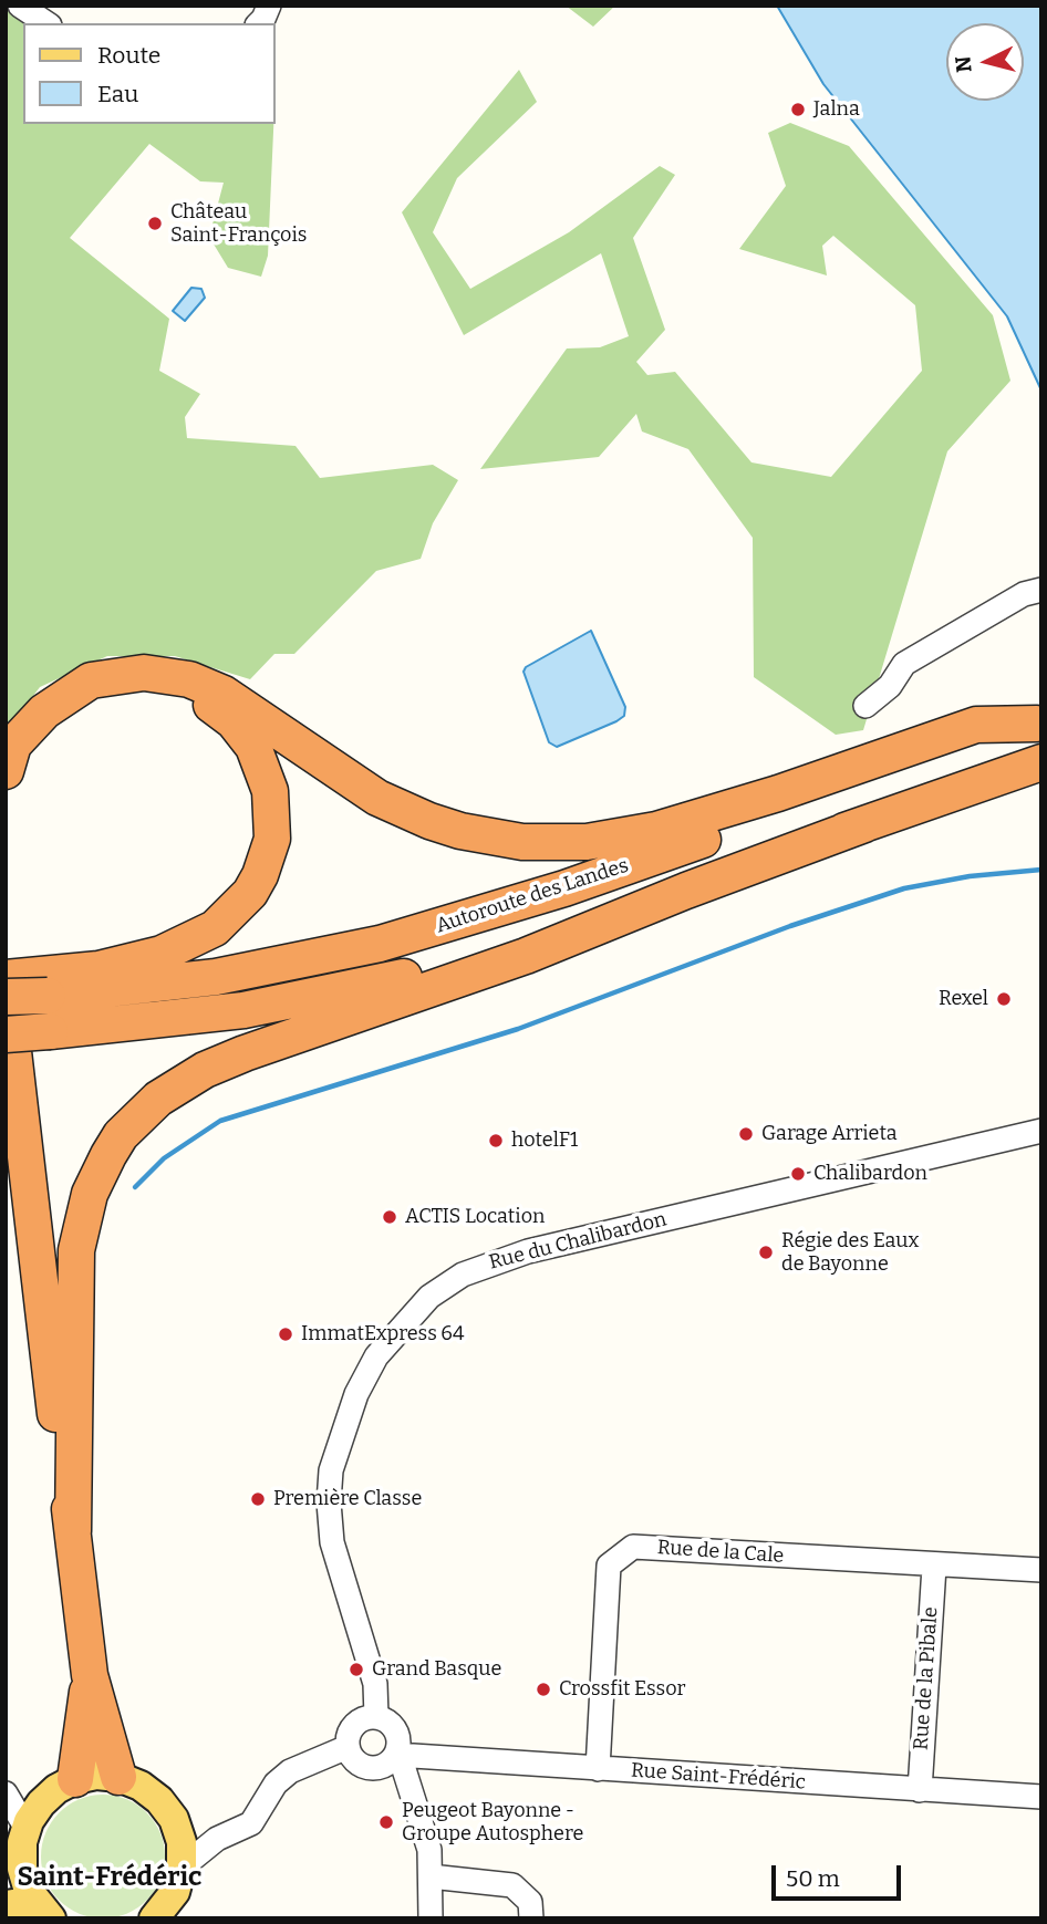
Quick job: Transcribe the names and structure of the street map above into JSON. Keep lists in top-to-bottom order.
{
  "streets": {
    "highway": ["Autoroute des Landes"],
    "street": [
      "Rue du Chalibardon",
      "Rue de la Cale",
      "Rue de la Pibale",
      "Rue Saint-Frédéric"
    ]
  },
  "crossings": [
    ["Rue du Chalibardon", "Rue Saint-Frédéric"],
    ["Rue de la Cale", "Rue de la Pibale"],
    ["Rue de la Cale", "Rue Saint-Frédéric"],
    ["Rue de la Pibale", "Rue Saint-Frédéric"]
  ],
  "districts": ["Saint-Frédéric"],
  "places": [
    "Jalna",
    "Château Saint-François",
    "Rexel",
    "Garage Arrieta",
    "hotelF1",
    "Chalibardon",
    "ACTIS Location",
    "Régie des Eaux de Bayonne",
    "ImmatExpress 64",
    "Première Classe",
    "Grand Basque",
    "Crossfit Essor",
    "Peugeot Bayonne - Groupe Autosphere"
  ],
  "legend": ["Route", "Eau"],
  "scale_bar": "50 m",
  "north": "left"
}
